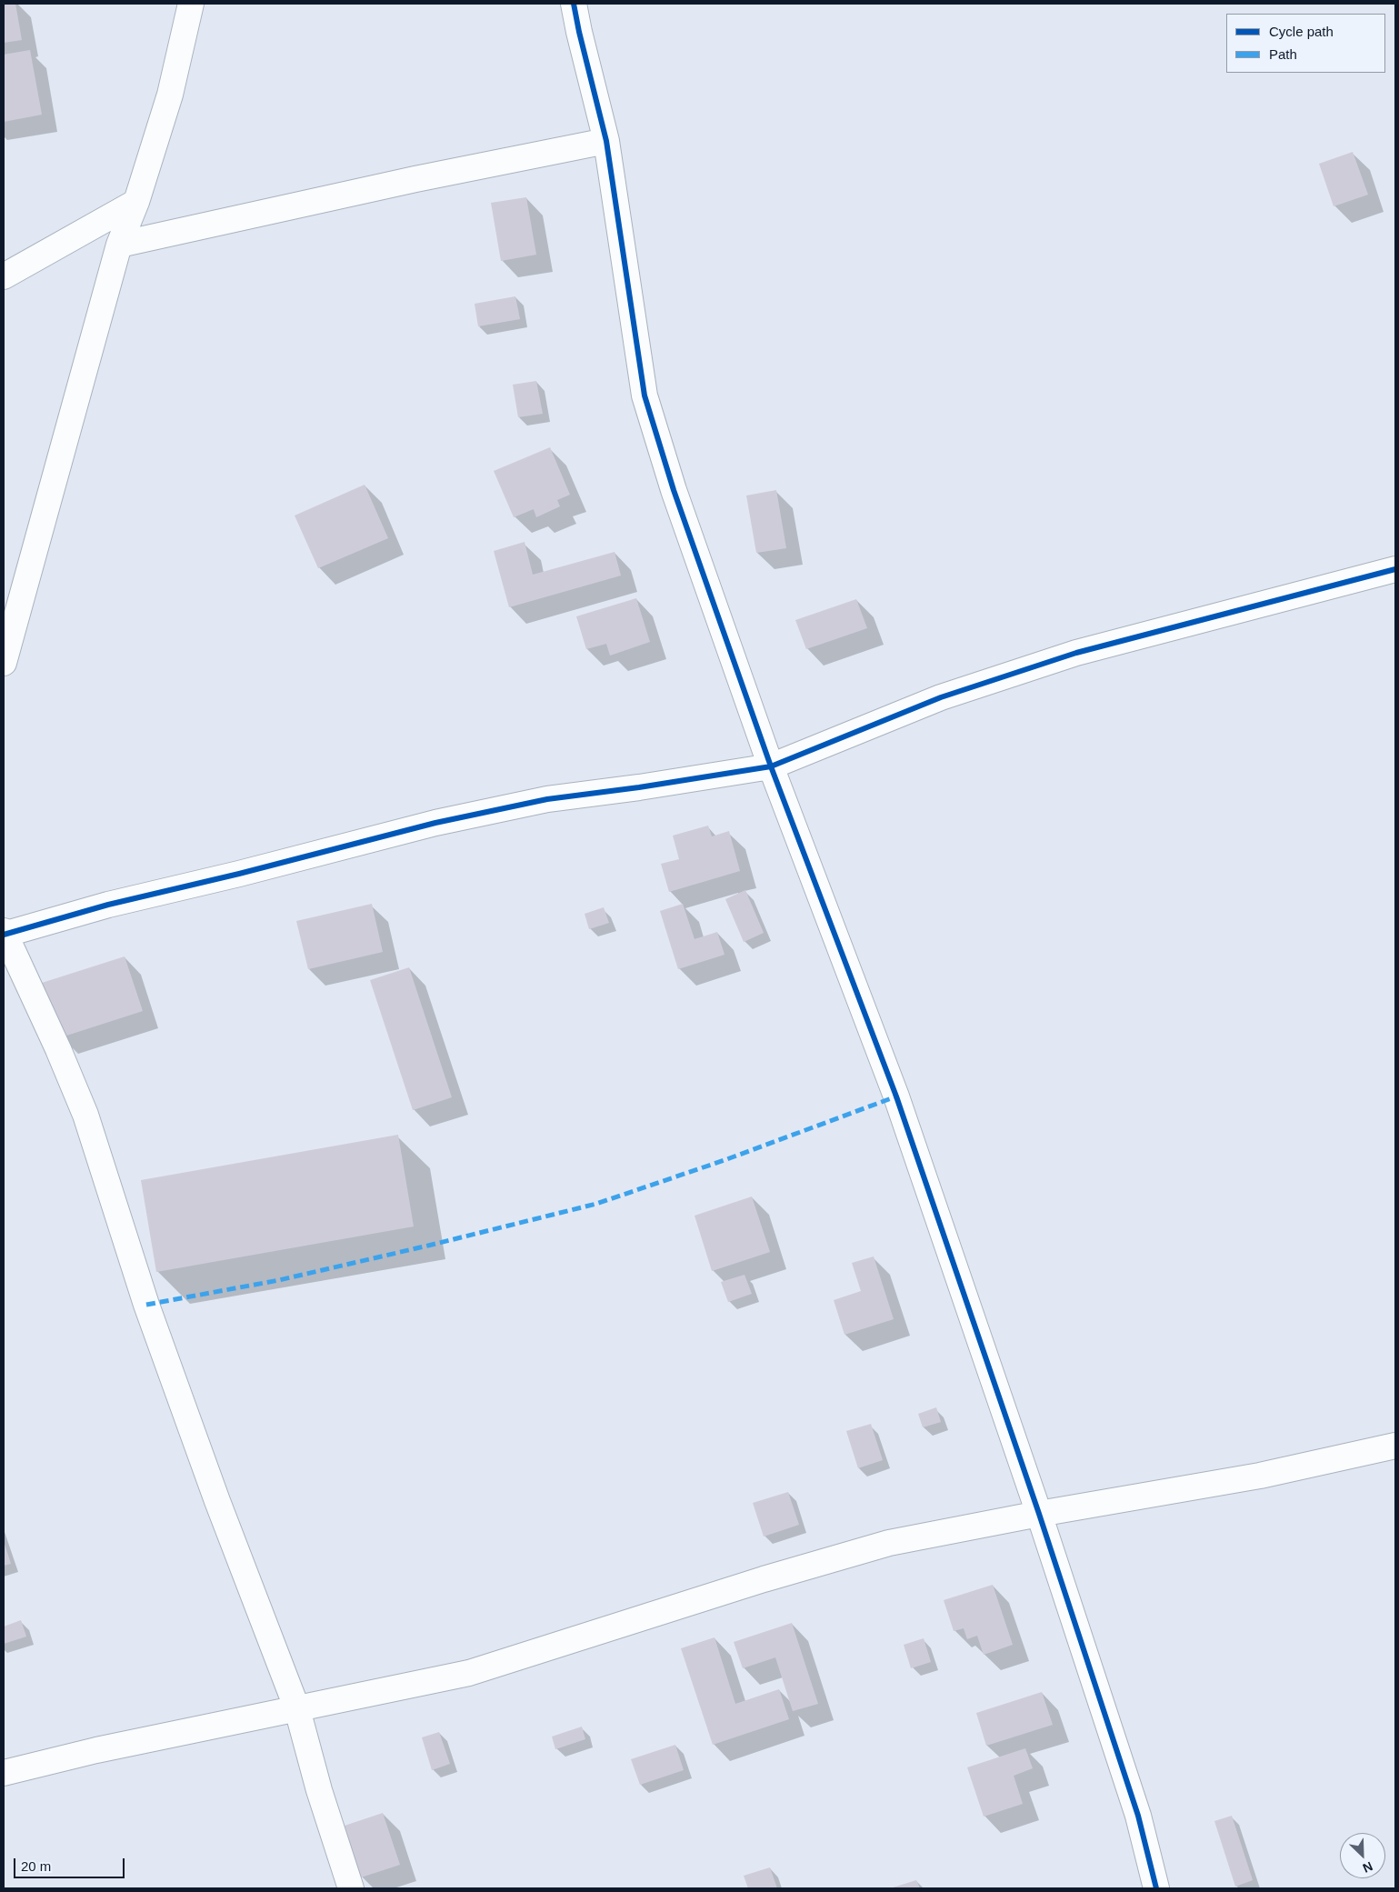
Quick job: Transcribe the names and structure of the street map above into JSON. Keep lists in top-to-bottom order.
{
  "legend": ["Cycle path", "Path"],
  "scale_bar": "20 m",
  "north": "bottom right"
}
